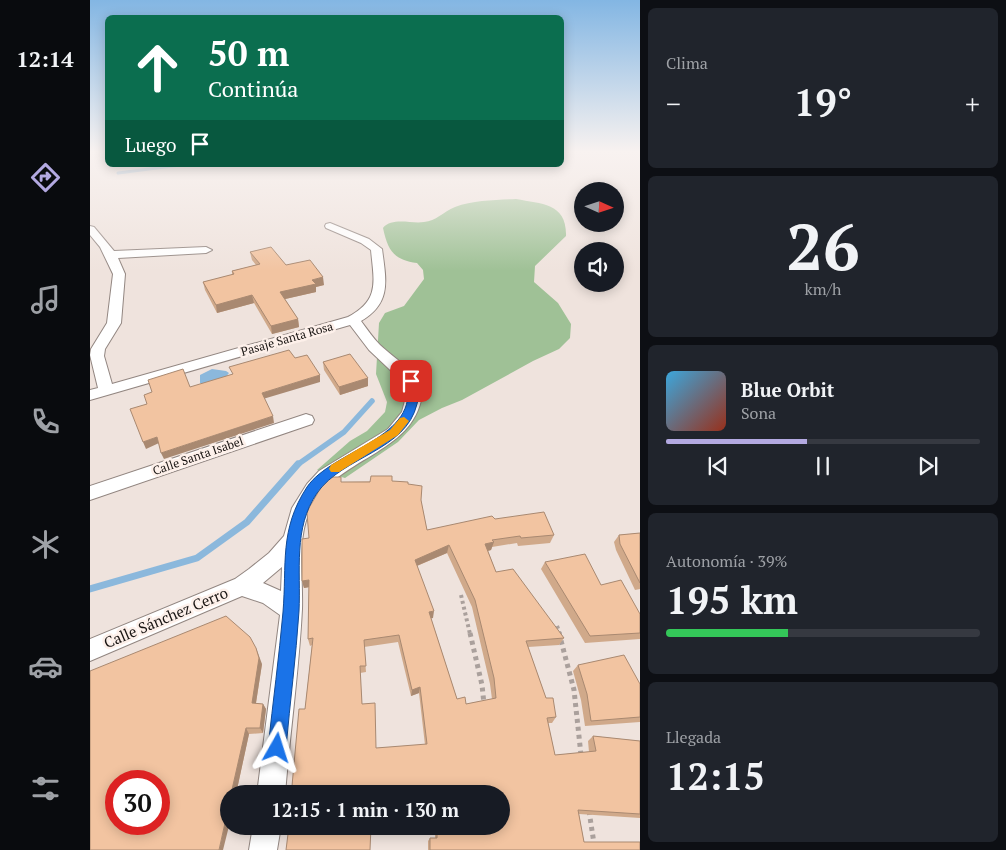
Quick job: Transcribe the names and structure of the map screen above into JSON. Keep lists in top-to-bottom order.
{
  "streets": {
    "street": ["Pasaje Santa Rosa", "Calle Santa Isabel", "Calle Sánchez Cerro"]
  },
  "north": "right",
  "page": {
    "tabs": "12:14",
    "tile": [
      "Clima",
      ["26", "km/h"],
      ["Autonomía · 39%", "195 km"],
      ["Llegada", "12:15"]
    ],
    "turn": ["50 m", "Continúa"],
    "heat": ["−", "19°", "+"],
    "then": "Luego",
    "song": ["Blue Orbit", "Sona"],
    "limit": "30",
    "trip": "12:15 · 1 min · 130 m"
  }
}
